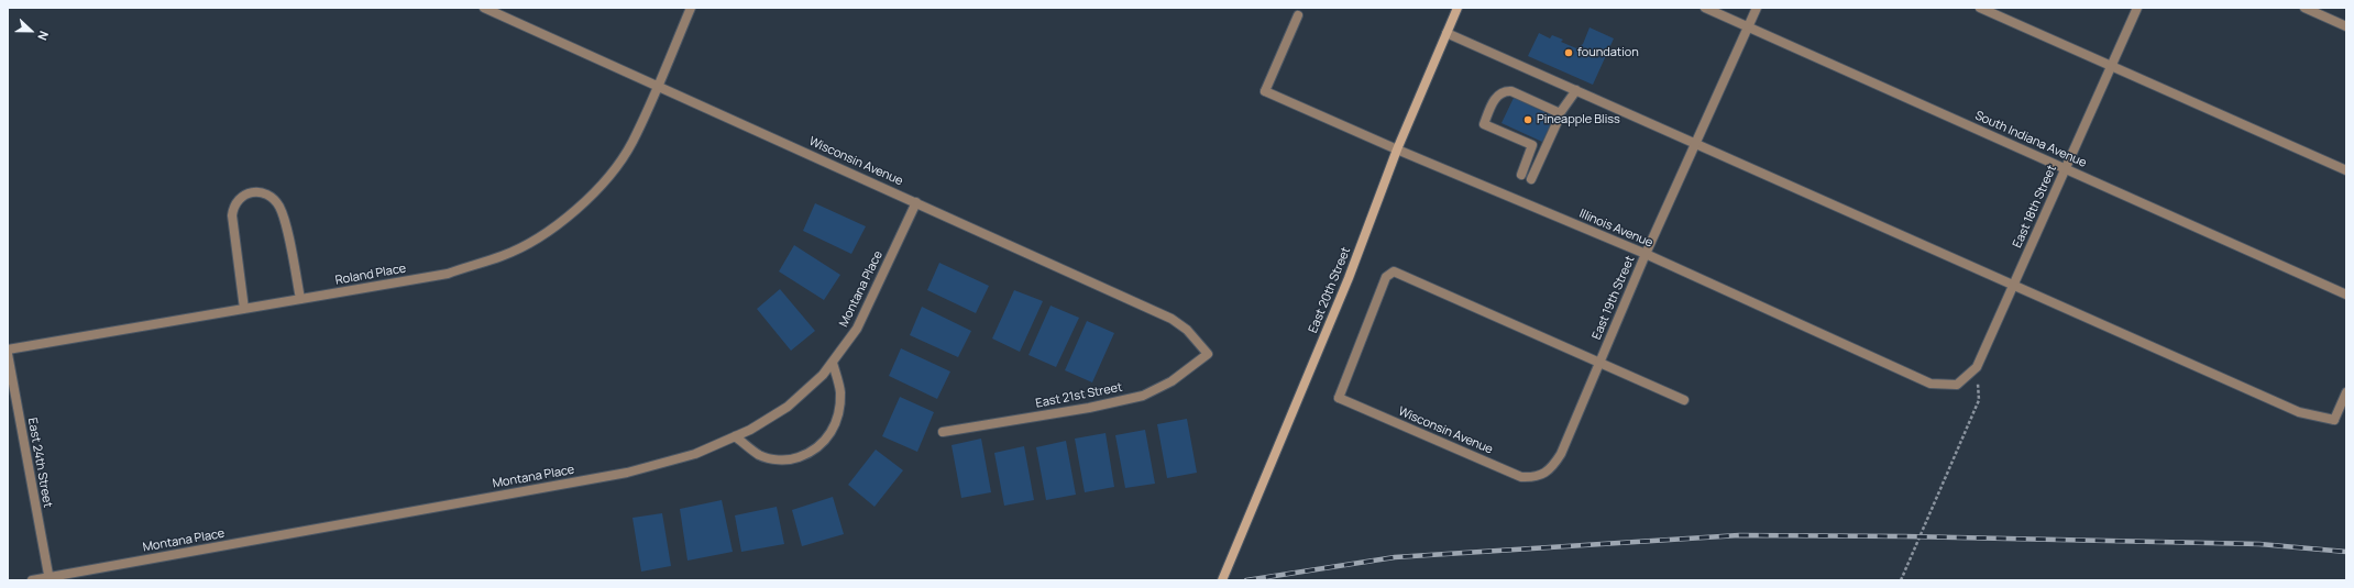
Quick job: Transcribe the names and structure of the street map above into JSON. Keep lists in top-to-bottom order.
{
  "streets": {
    "main road": ["East 20th Street"],
    "street": [
      "South Indiana Avenue",
      "Wisconsin Avenue",
      "East 18th Street",
      "Illinois Avenue",
      "Roland Place",
      "Montana Place",
      "East 19th Street",
      "East 21st Street",
      "East 24th Street"
    ]
  },
  "crossings": [
    ["South Indiana Avenue", "East 18th Street"],
    ["South Indiana Avenue", "East 19th Street"],
    ["Wisconsin Avenue", "Roland Place"],
    ["Wisconsin Avenue", "Montana Place"],
    ["Wisconsin Avenue", "East 19th Street"],
    ["Wisconsin Avenue", "East 21st Street"],
    ["East 18th Street", "Illinois Avenue"],
    ["Illinois Avenue", "East 20th Street"],
    ["Illinois Avenue", "East 19th Street"],
    ["Montana Place", "East 24th Street"]
  ],
  "places": ["foundation", "Pineapple Bliss"],
  "north": "right"
}
